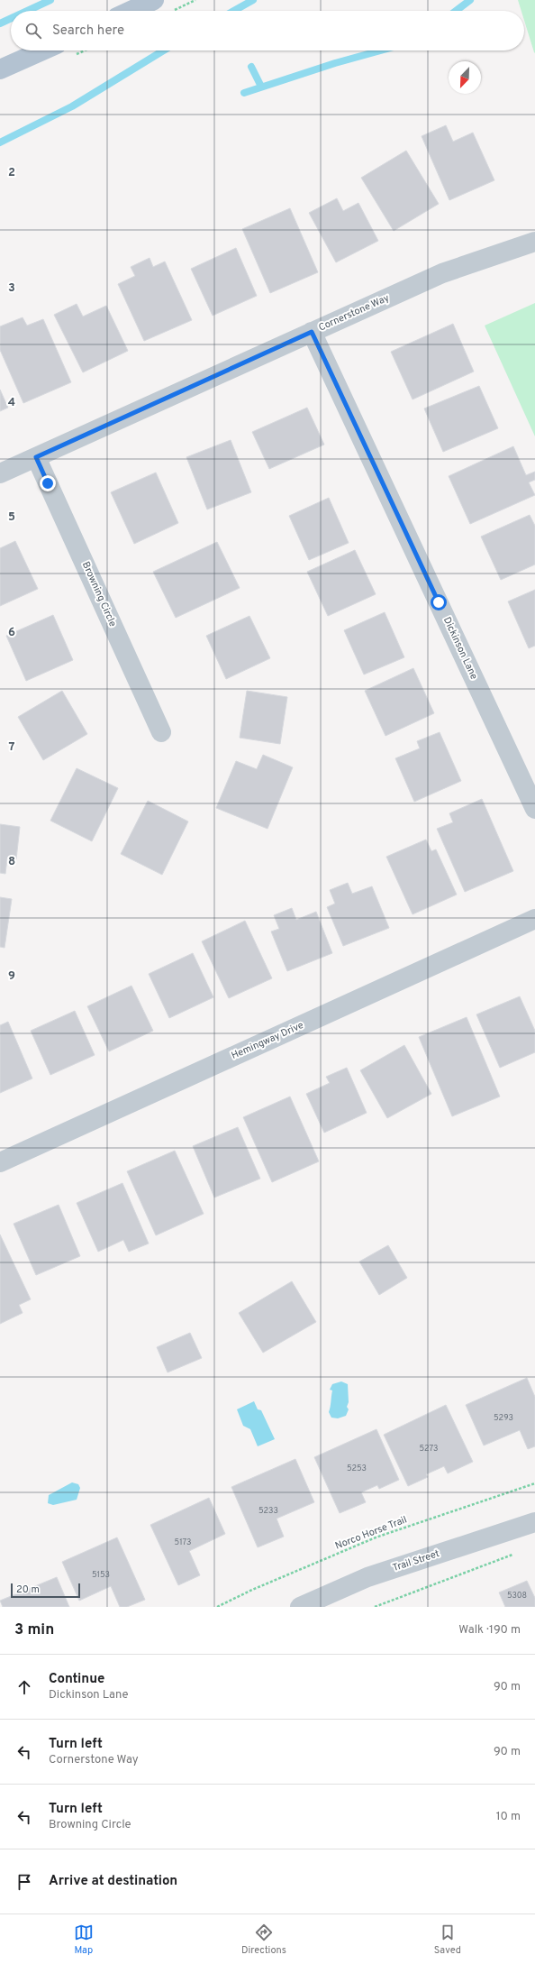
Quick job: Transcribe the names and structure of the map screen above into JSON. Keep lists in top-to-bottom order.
{
  "streets": {
    "street": [
      "Cornerstone Way",
      "Browning Circle",
      "Dickinson Lane",
      "Hemingway Drive",
      "Trail Street"
    ],
    "path": ["Norco Horse Trail"]
  },
  "crossings": [
    ["Cornerstone Way", "Browning Circle"],
    ["Cornerstone Way", "Dickinson Lane"]
  ],
  "house_numbers": [
    "5293",
    "5273",
    "5253",
    "5233",
    "5173",
    "5153",
    "5308"
  ],
  "scale_bar": "20 m",
  "north": "bottom left",
  "page": {
    "search": "Search here",
    "scale": "20 m",
    "heading": ["3 min", "Walk · 190 m"],
    "list": [
      ["Continue", "Dickinson Lane", "90 m"],
      ["Turn left", "Cornerstone Way", "90 m"],
      ["Turn left", "Browning Circle", "10 m"],
      "Arrive at destination"
    ],
    "nav": ["Map", "Directions", "Saved"]
  },
  "grid": {
    "rows": [
      "2",
      "3",
      "4",
      "5",
      "6",
      "7",
      "8",
      "9"
    ]
  }
}
